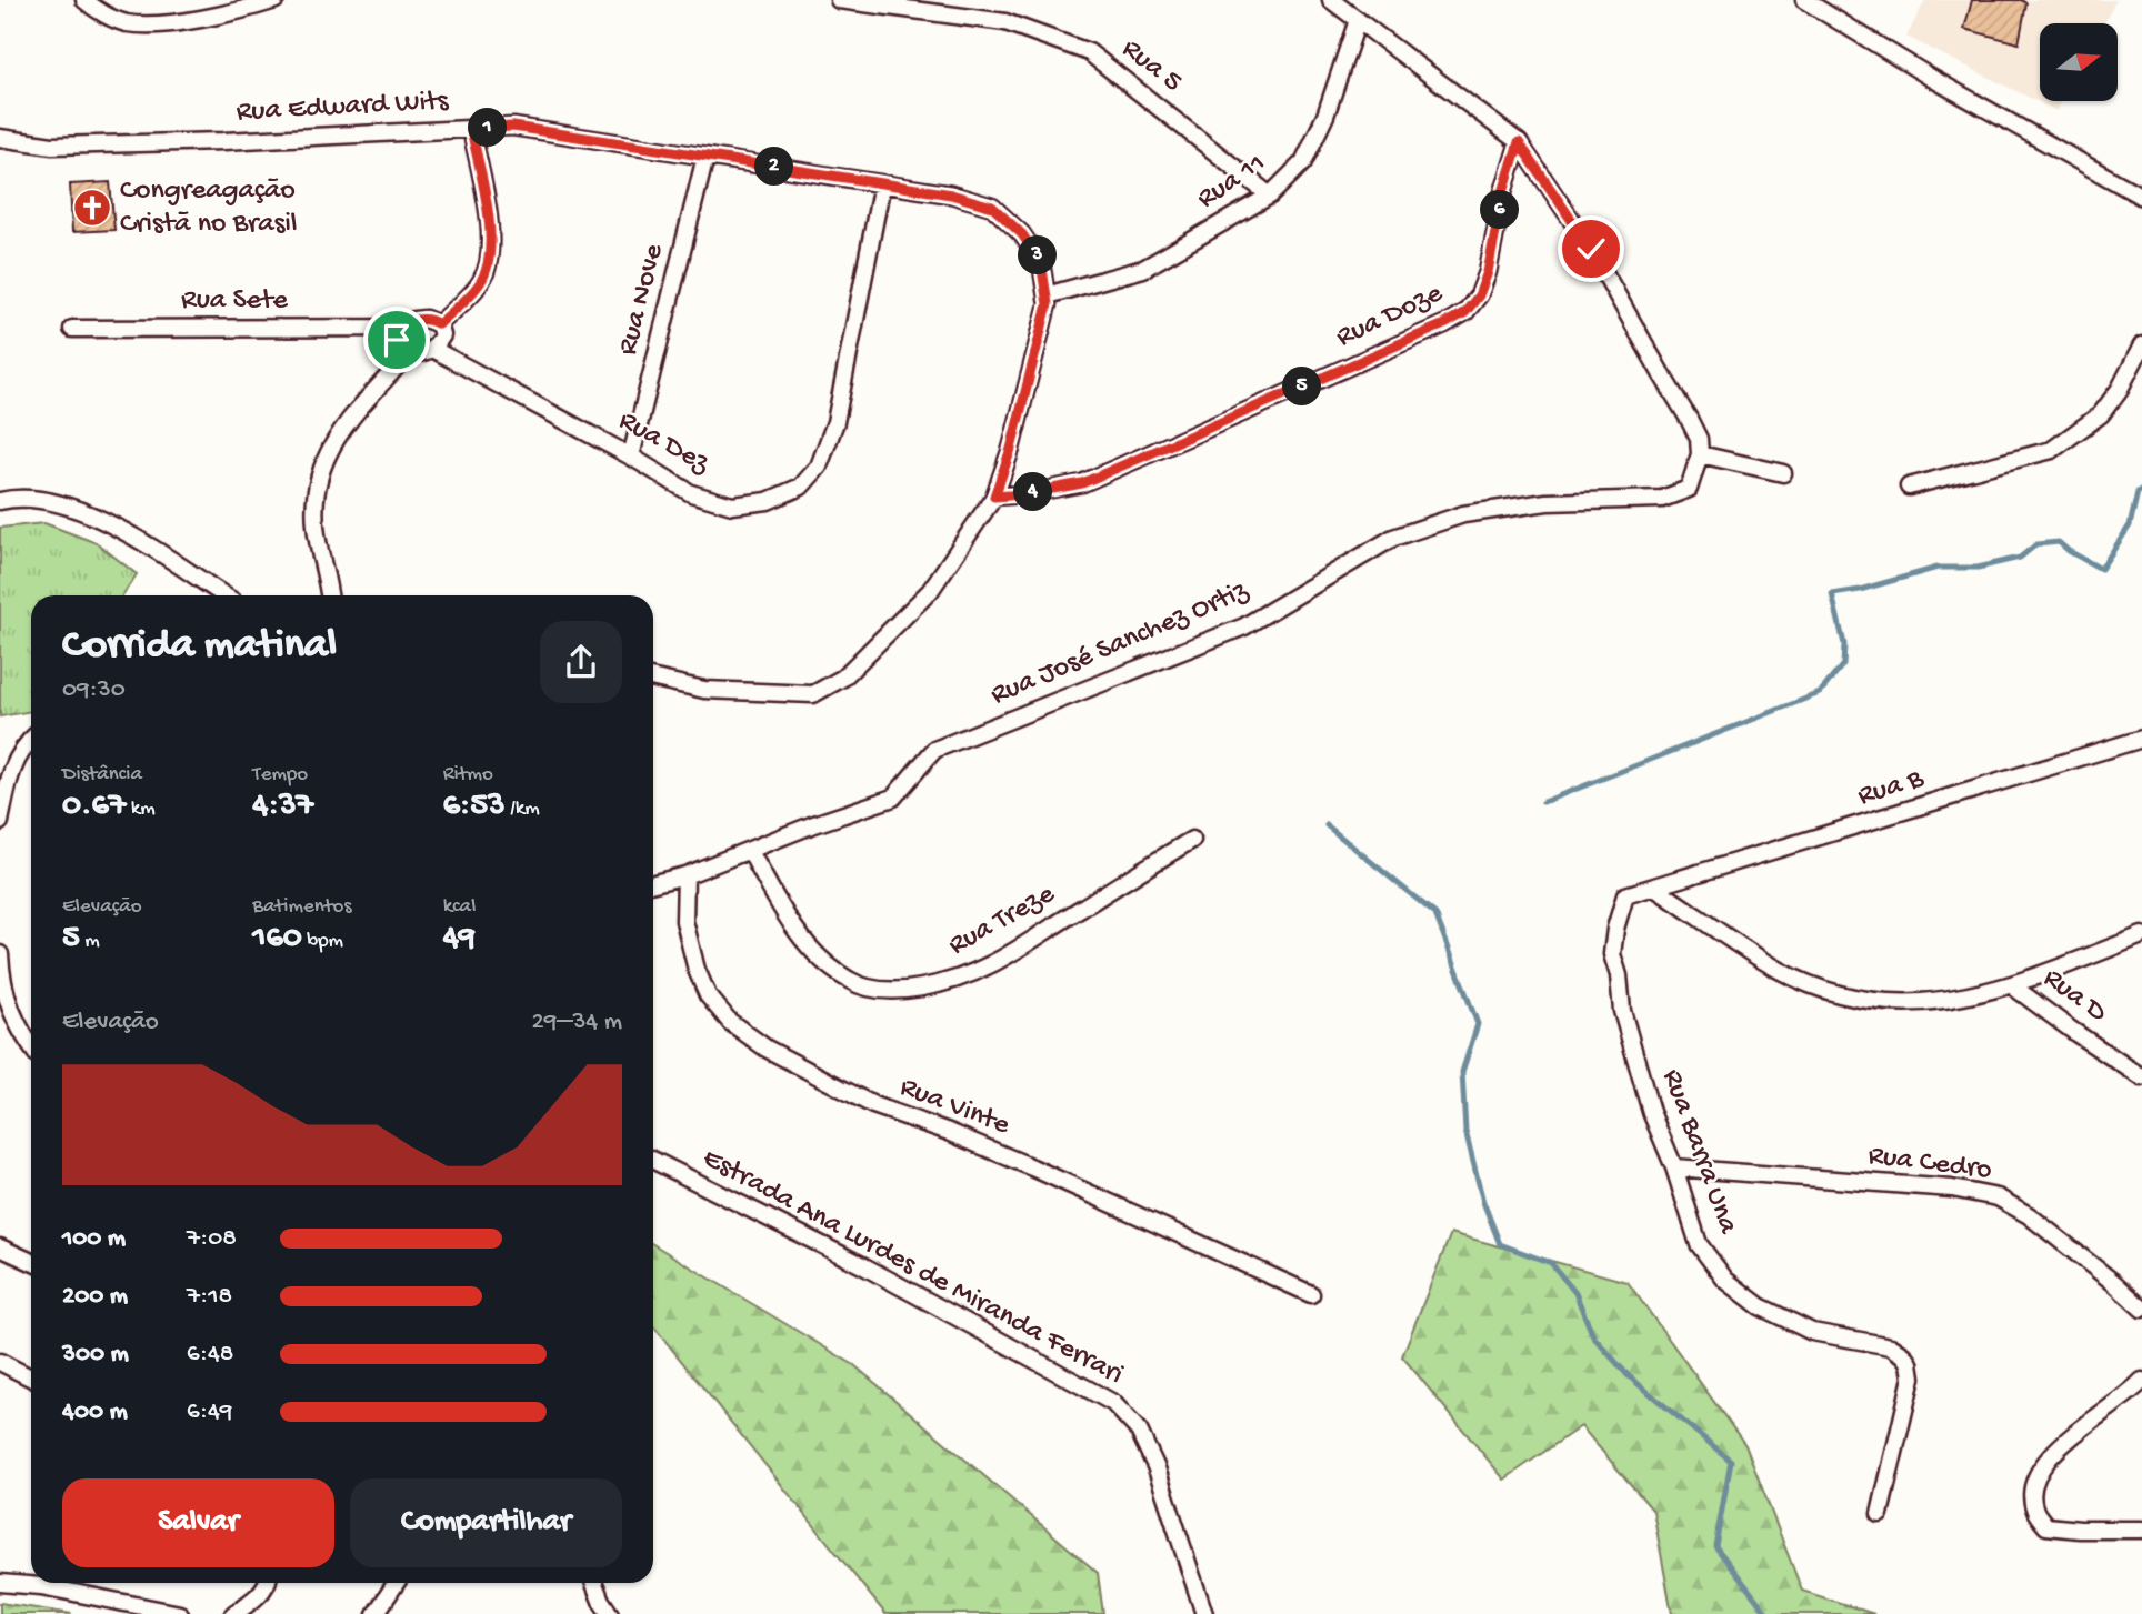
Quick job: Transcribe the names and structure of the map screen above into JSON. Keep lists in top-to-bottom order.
{
  "streets": {
    "street": [
      "Rua 5",
      "Rua Edward Wits",
      "Rua 11",
      "Rua Nove",
      "Rua Sete",
      "Rua Doze",
      "Rua Dez",
      "Rua José Sanchez Ortiz",
      "Rua B",
      "Rua Treze",
      "Rua D",
      "Rua Vinte",
      "Rua Barra Una",
      "Rua Cedro",
      "Estrada Ana Lurdes de Miranda Ferrari"
    ]
  },
  "crossings": [
    ["Rua 5", "Rua 11"],
    ["Rua Edward Wits", "Rua Sete"],
    ["Rua Edward Wits", "Rua Dez"],
    ["Rua Nove", "Rua Dez"],
    ["Rua Sete", "Rua Dez"],
    ["Rua José Sanchez Ortiz", "Rua Treze"],
    ["Rua José Sanchez Ortiz", "Rua Vinte"],
    ["Rua B", "Rua Barra Una"],
    ["Rua Barra Una", "Rua Cedro"]
  ],
  "places": {
    "church": ["Congreagação Cristã no Brasil"]
  },
  "north": "right",
  "page": {
    "pins": [
      "1",
      "2",
      "6",
      "3",
      "5",
      "4"
    ],
    "heading": ["Corrida matinal", "09:30"],
    "stats": [
      ["Distância", "0.67 km"],
      ["Tempo", "4:37"],
      ["Ritmo", "6:53 /km"],
      ["Elevação", "5 m"],
      ["Batimentos", "160 bpm"],
      ["kcal", "49"]
    ],
    "chart": ["Elevação", "29–34 m"],
    "list": [
      {
        "name": "100 m",
        "note": "7:08"
      },
      {
        "name": "200 m",
        "note": "7:18"
      },
      {
        "name": "300 m",
        "note": "6:48"
      },
      {
        "name": "400 m",
        "note": "6:49"
      }
    ],
    "buttons": ["Salvar", "Compartilhar"]
  }
}
